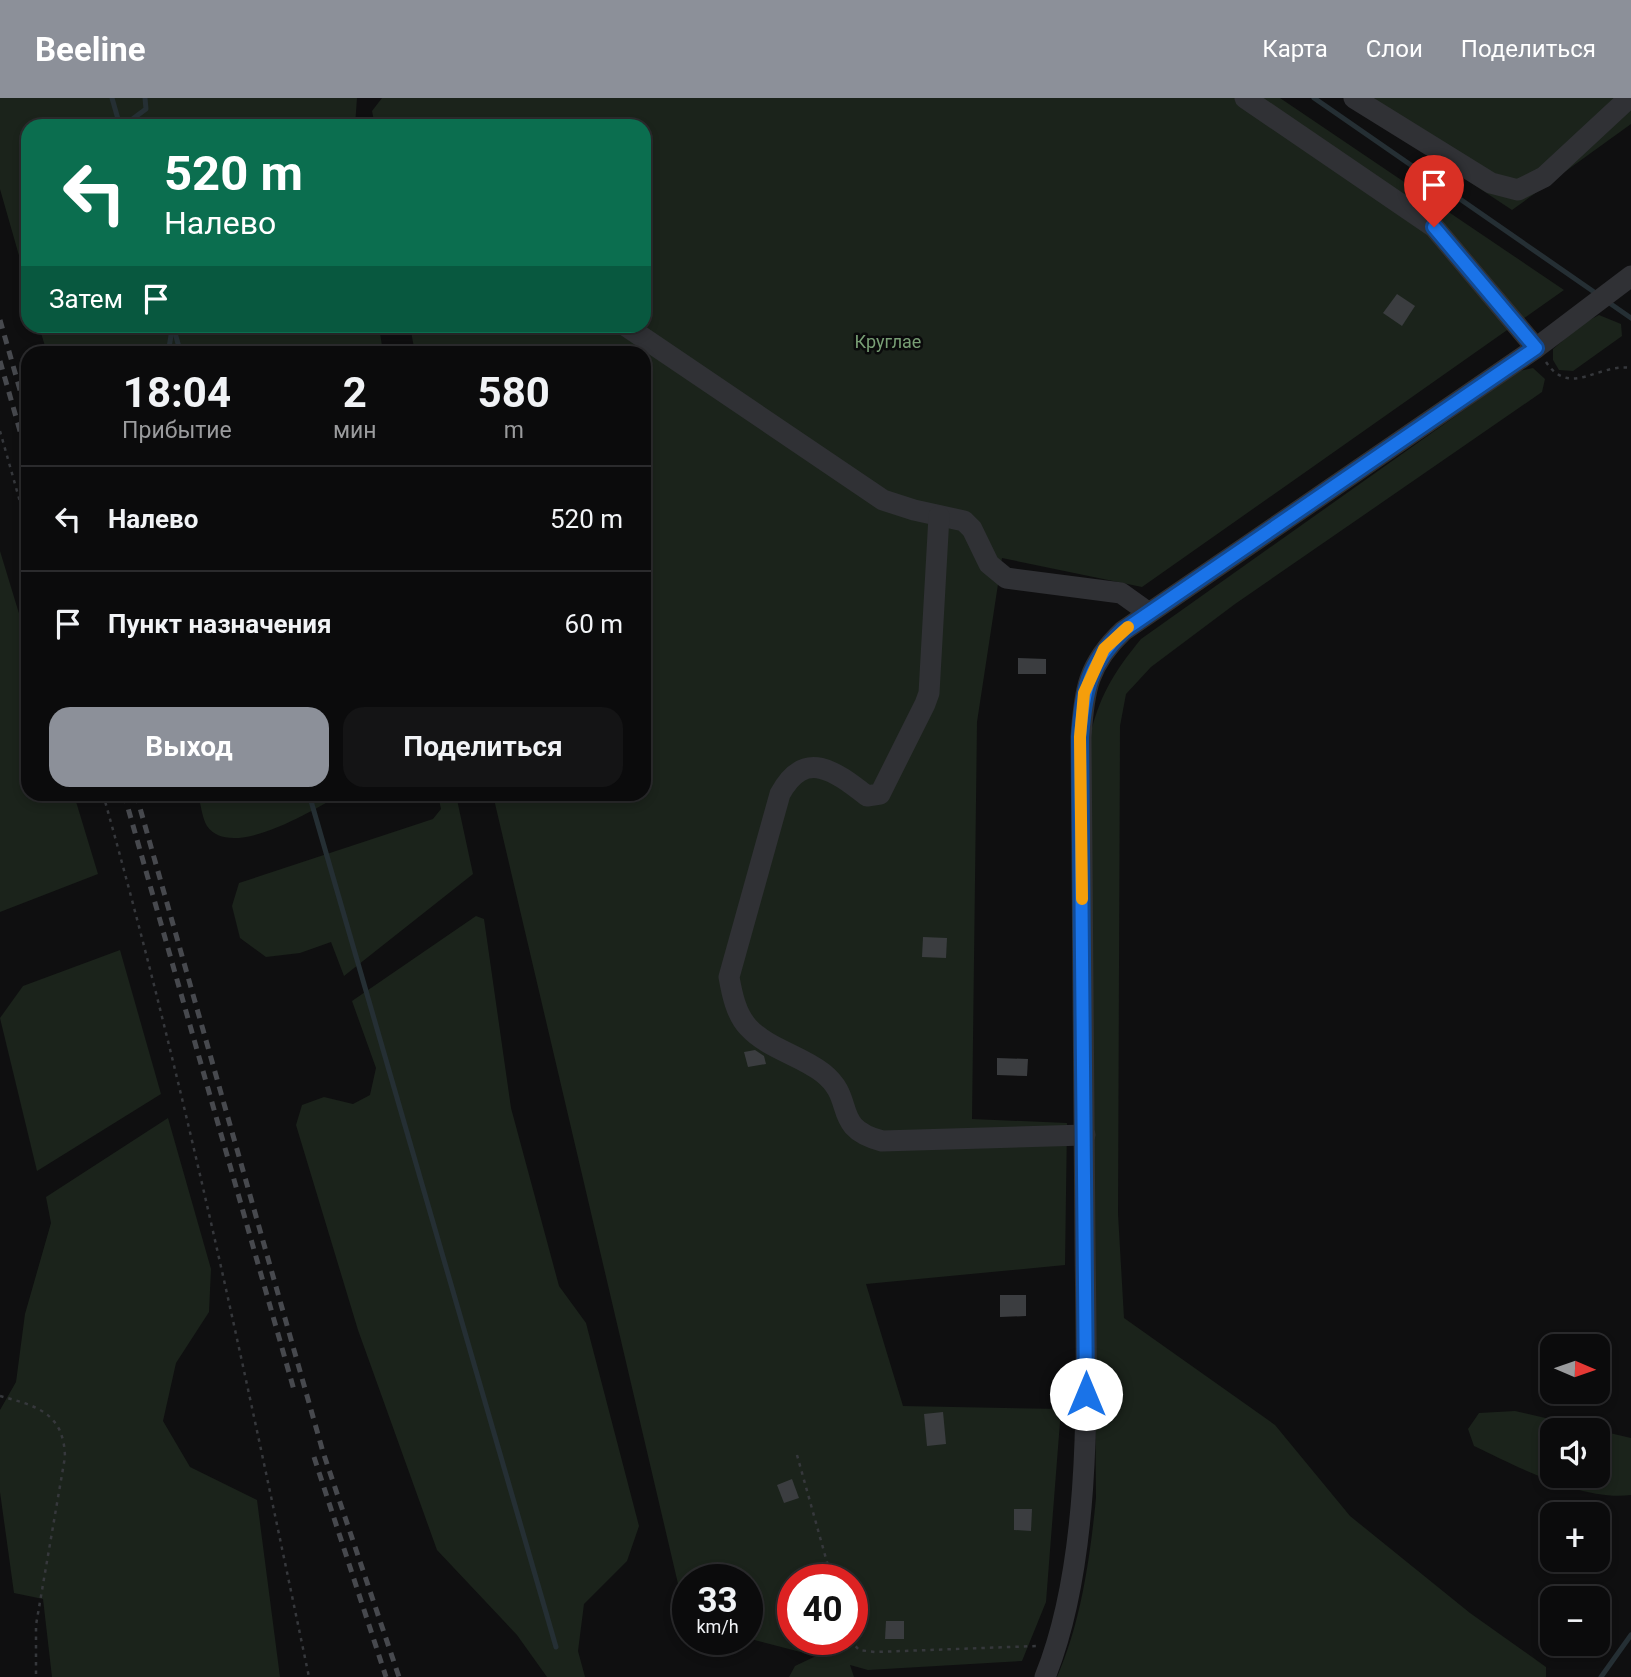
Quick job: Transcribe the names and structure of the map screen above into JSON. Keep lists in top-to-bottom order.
{
  "parks": ["Круглае"],
  "north": "right",
  "page": {
    "header": "Beeline",
    "nav": ["Карта", "Слои", "Поделиться"],
    "turn": ["520 m", "Налево"],
    "then": "Затем",
    "eta": [
      "18:04",
      "Прибытие",
      "2",
      "мин",
      "580",
      "m"
    ],
    "list": [
      {
        "name": "Налево",
        "value": "520 m"
      },
      {
        "name": "Пункт назначения",
        "value": "60 m"
      }
    ],
    "buttons": ["Выход", "Поделиться"],
    "map_buttons": ["+", "−"],
    "speed": "33 km/h",
    "limit": "40"
  }
}
